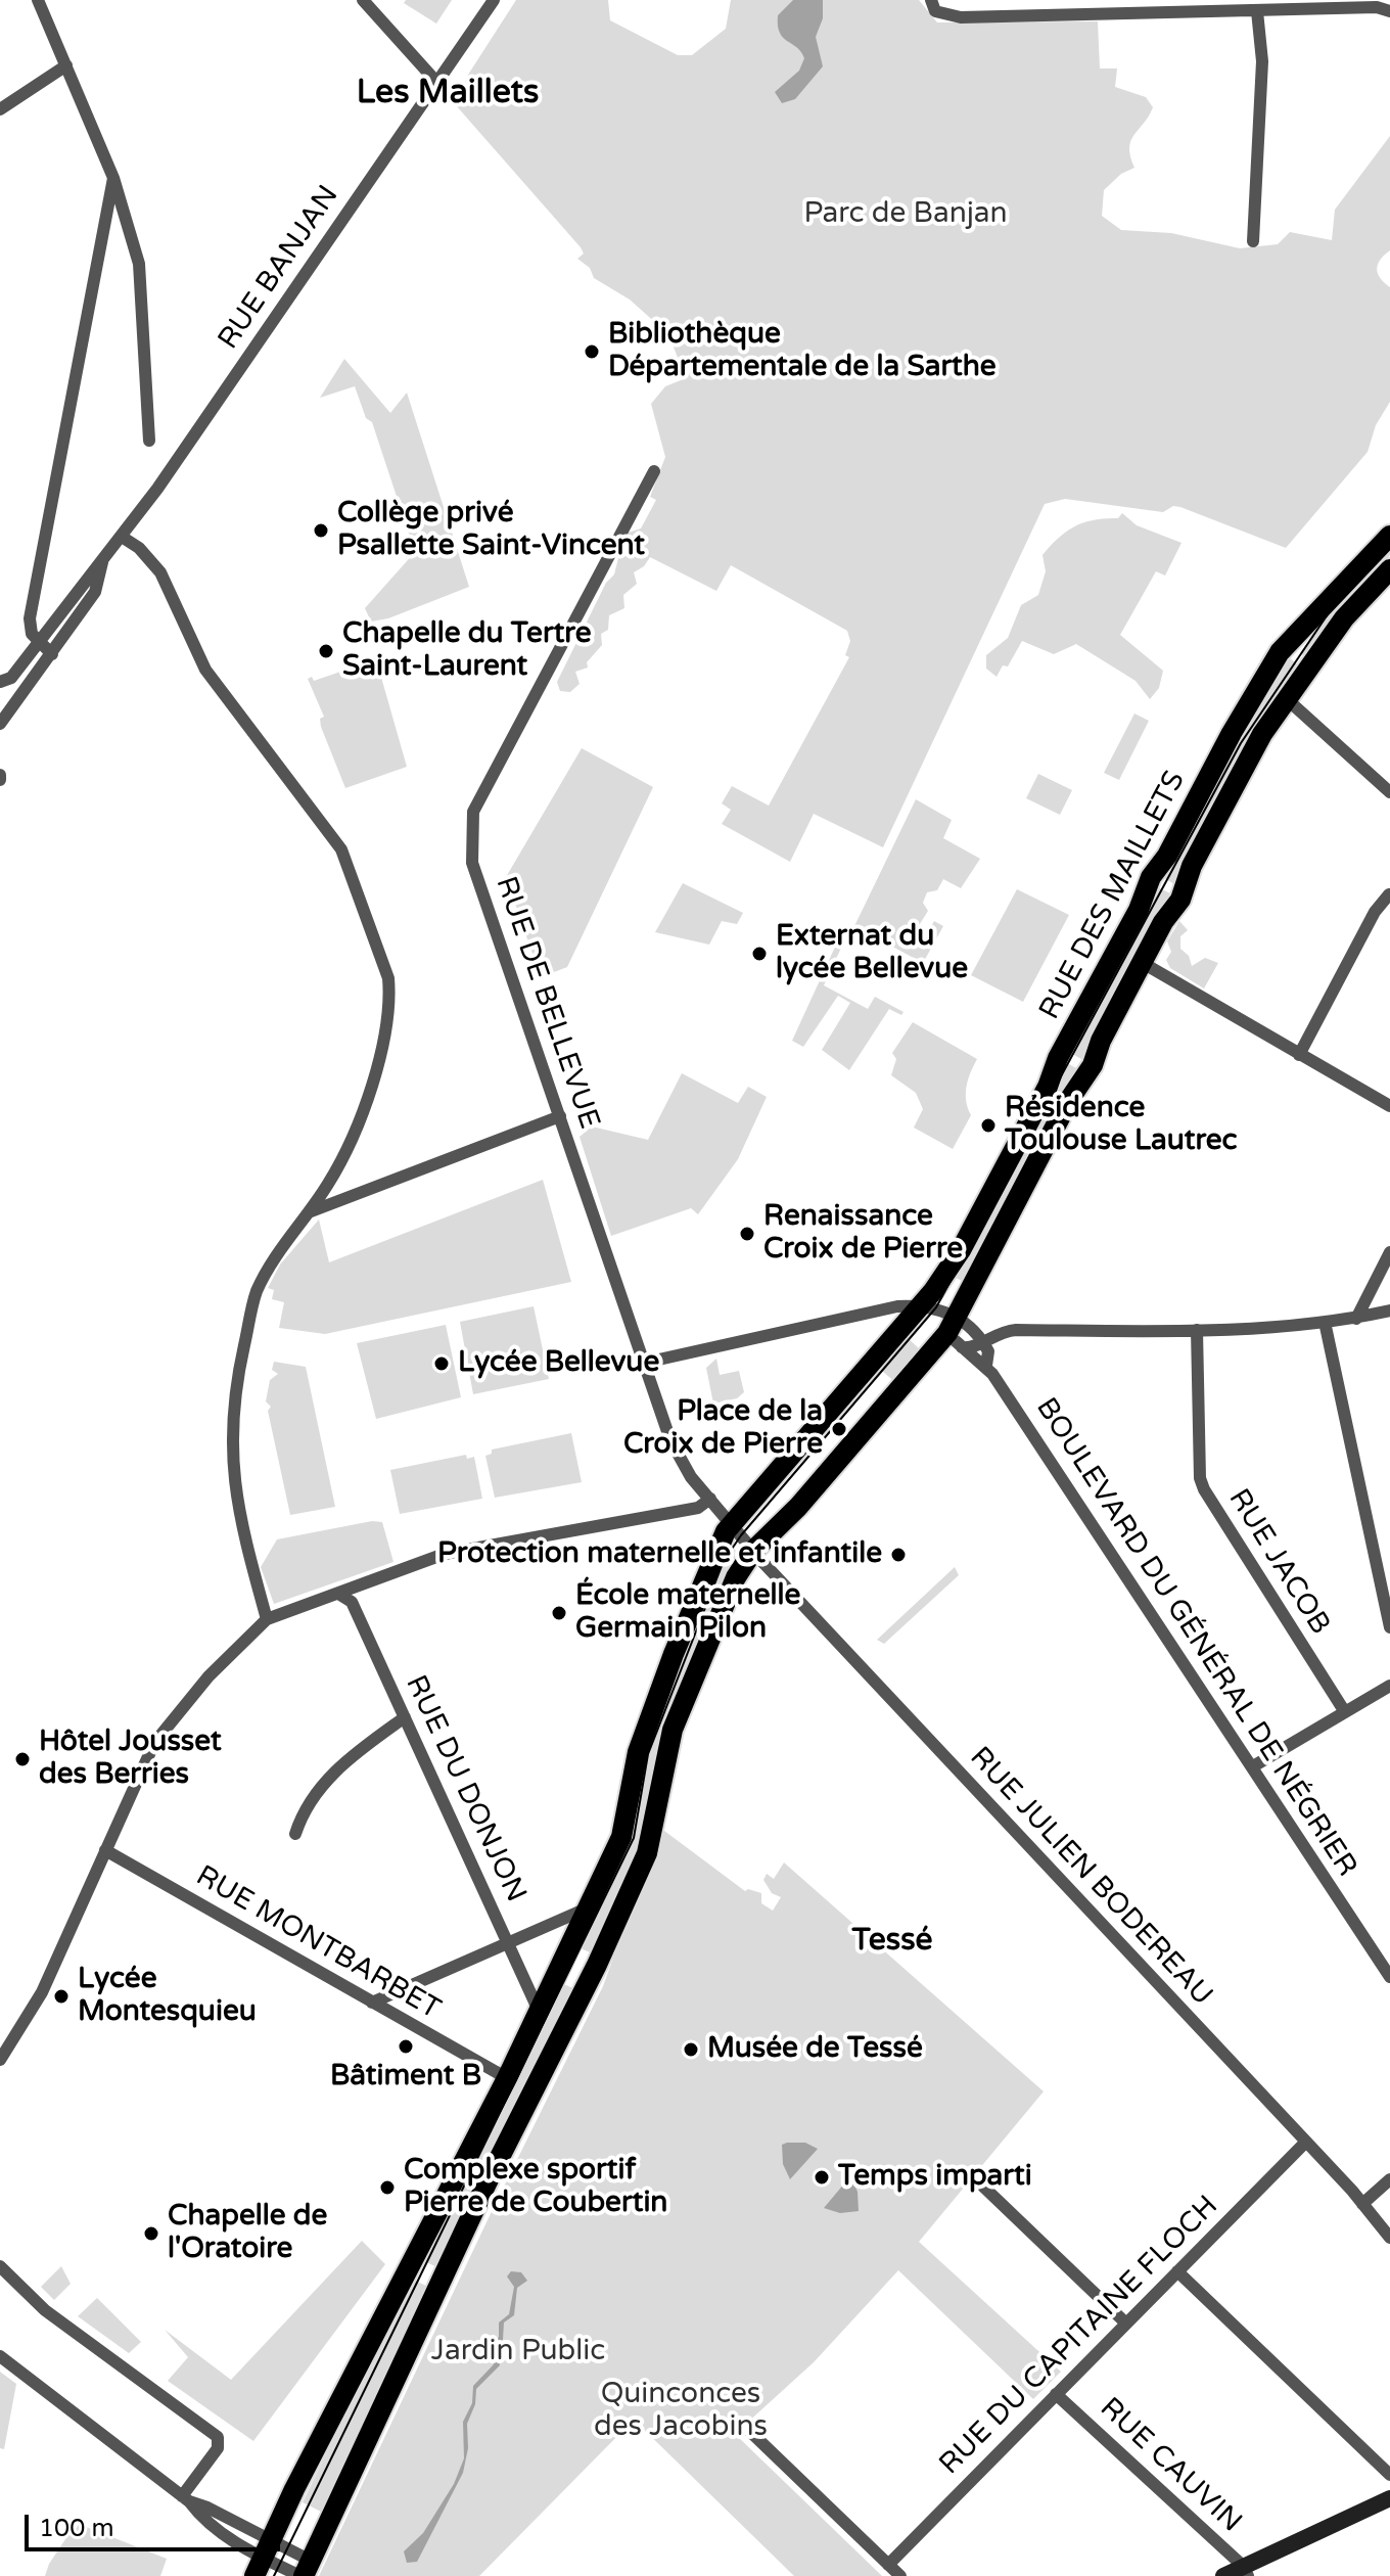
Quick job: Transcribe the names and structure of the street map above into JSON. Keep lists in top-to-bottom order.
{
  "streets": {
    "main road": ["RUE DES MAILLETS"],
    "street": [
      "RUE BANJAN",
      "RUE DE BELLEVUE",
      "RUE JACOB",
      "BOULEVARD DU GÉNÉRAL DE NÉGRIER",
      "RUE DU DONJON",
      "RUE JULIEN BODEREAU",
      "RUE MONTBARBET",
      "RUE DU CAPITAINE FLOCH",
      "RUE CAUVIN"
    ]
  },
  "crossings": [
    ["RUE DES MAILLETS", "RUE DE BELLEVUE"],
    ["RUE DES MAILLETS", "BOULEVARD DU GÉNÉRAL DE NÉGRIER"],
    ["RUE DES MAILLETS", "RUE DU DONJON"],
    ["RUE DES MAILLETS", "RUE JULIEN BODEREAU"],
    ["RUE DES MAILLETS", "RUE MONTBARBET"],
    ["RUE DE BELLEVUE", "RUE JULIEN BODEREAU"],
    ["RUE JULIEN BODEREAU", "RUE DU CAPITAINE FLOCH"],
    ["RUE DU CAPITAINE FLOCH", "RUE CAUVIN"]
  ],
  "districts": ["Les Maillets", "Tessé"],
  "parks": ["Parc de Banjan", "Jardin Public", "Quinconces des Jacobins"],
  "places": [
    "Bibliothèque Départementale de la Sarthe",
    "Collège privé Psallette Saint-Vincent",
    "Chapelle du Tertre Saint-Laurent",
    "Externat du lycée Bellevue",
    "Résidence Toulouse Lautrec",
    "Renaissance Croix de Pierre",
    "Lycée Bellevue",
    "Place de la Croix de Pierre",
    "Protection maternelle et infantile",
    "École maternelle Germain Pilon",
    "Hôtel Jousset des Berries",
    "Lycée Montesquieu",
    "Bâtiment B",
    "Musée de Tessé",
    "Temps imparti",
    "Complexe sportif Pierre de Coubertin",
    "Chapelle de l'Oratoire"
  ],
  "scale_bar": "100 m"
}
